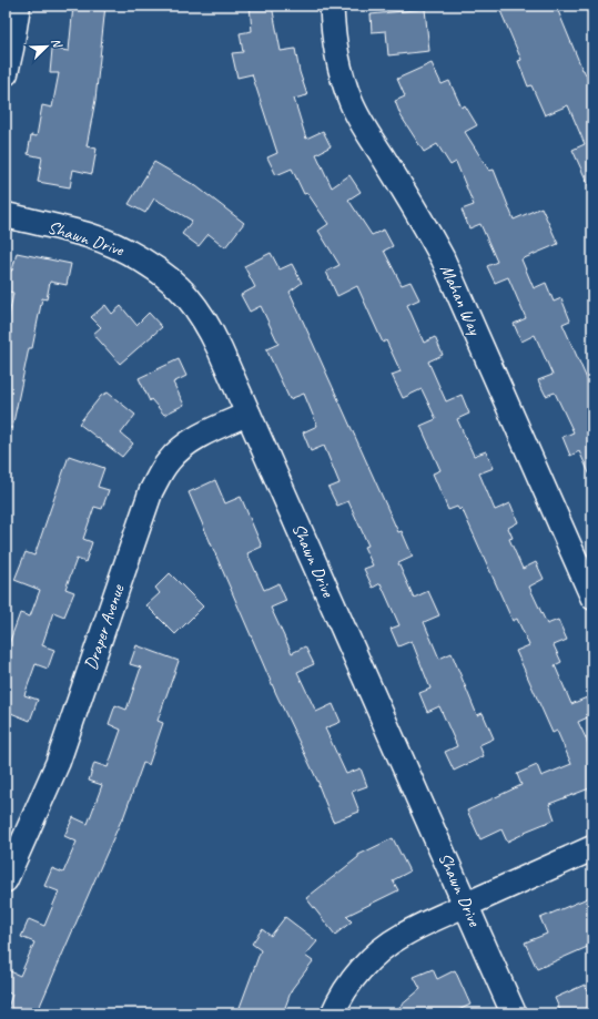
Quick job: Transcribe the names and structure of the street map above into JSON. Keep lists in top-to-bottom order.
{
  "streets": {
    "street": ["Shawn Drive", "Mahan Way", "Draper Avenue"]
  },
  "crossings": [
    ["Shawn Drive", "Draper Avenue"]
  ],
  "north": "top right"
}
